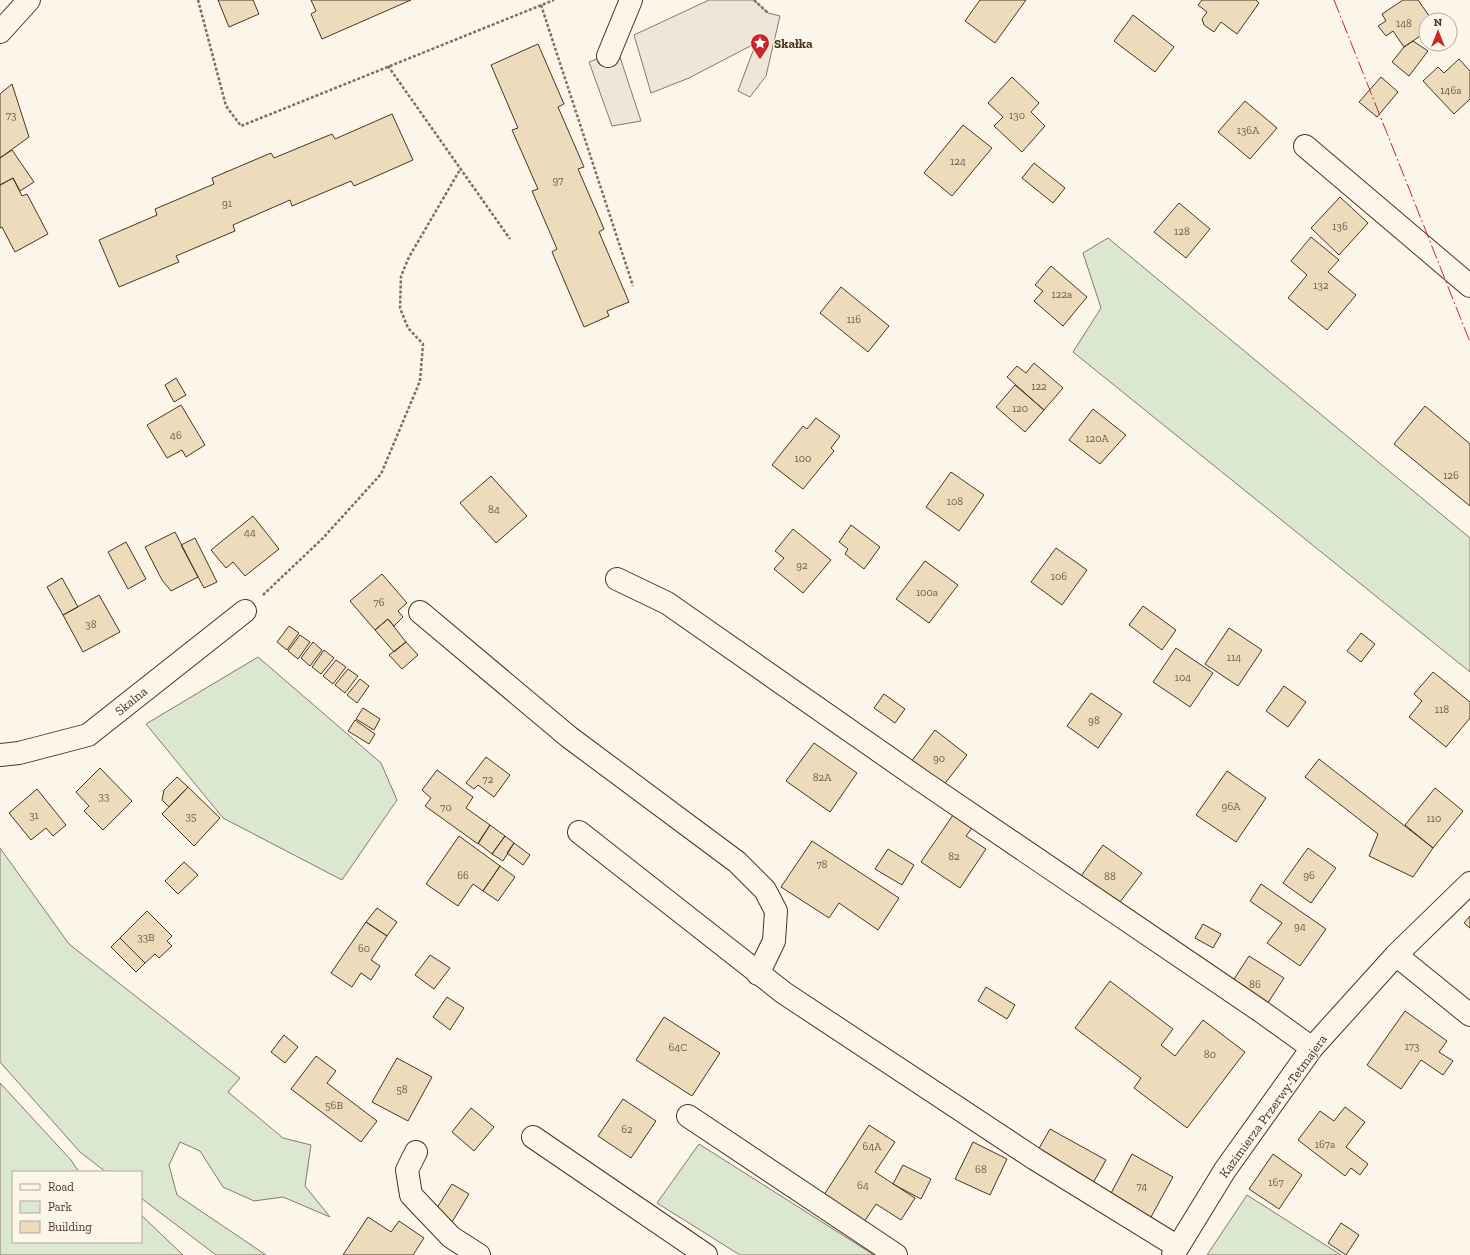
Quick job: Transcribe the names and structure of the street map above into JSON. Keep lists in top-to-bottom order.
{
  "streets": {
    "street": ["Skalna", "Kazimierza Przerwy-Tetmajera"]
  },
  "places": {
    "place": ["Skałka"]
  },
  "house_numbers": [
    "148",
    "146a",
    "73",
    "130",
    "136A",
    "124",
    "97",
    "91",
    "136",
    "128",
    "132",
    "122a",
    "116",
    "122",
    "120",
    "46",
    "120A",
    "100",
    "126",
    "108",
    "84",
    "44",
    "92",
    "106",
    "100a",
    "76",
    "38",
    "114",
    "104",
    "118",
    "98",
    "90",
    "82A",
    "72",
    "33",
    "96A",
    "70",
    "31",
    "35",
    "110",
    "82",
    "78",
    "66",
    "96",
    "88",
    "94",
    "33B",
    "60",
    "86",
    "173",
    "64C",
    "80",
    "58",
    "56B",
    "62",
    "167a",
    "64A",
    "68",
    "167",
    "64",
    "74"
  ],
  "legend": ["Road", "Park", "Building"],
  "north": "top"
}
